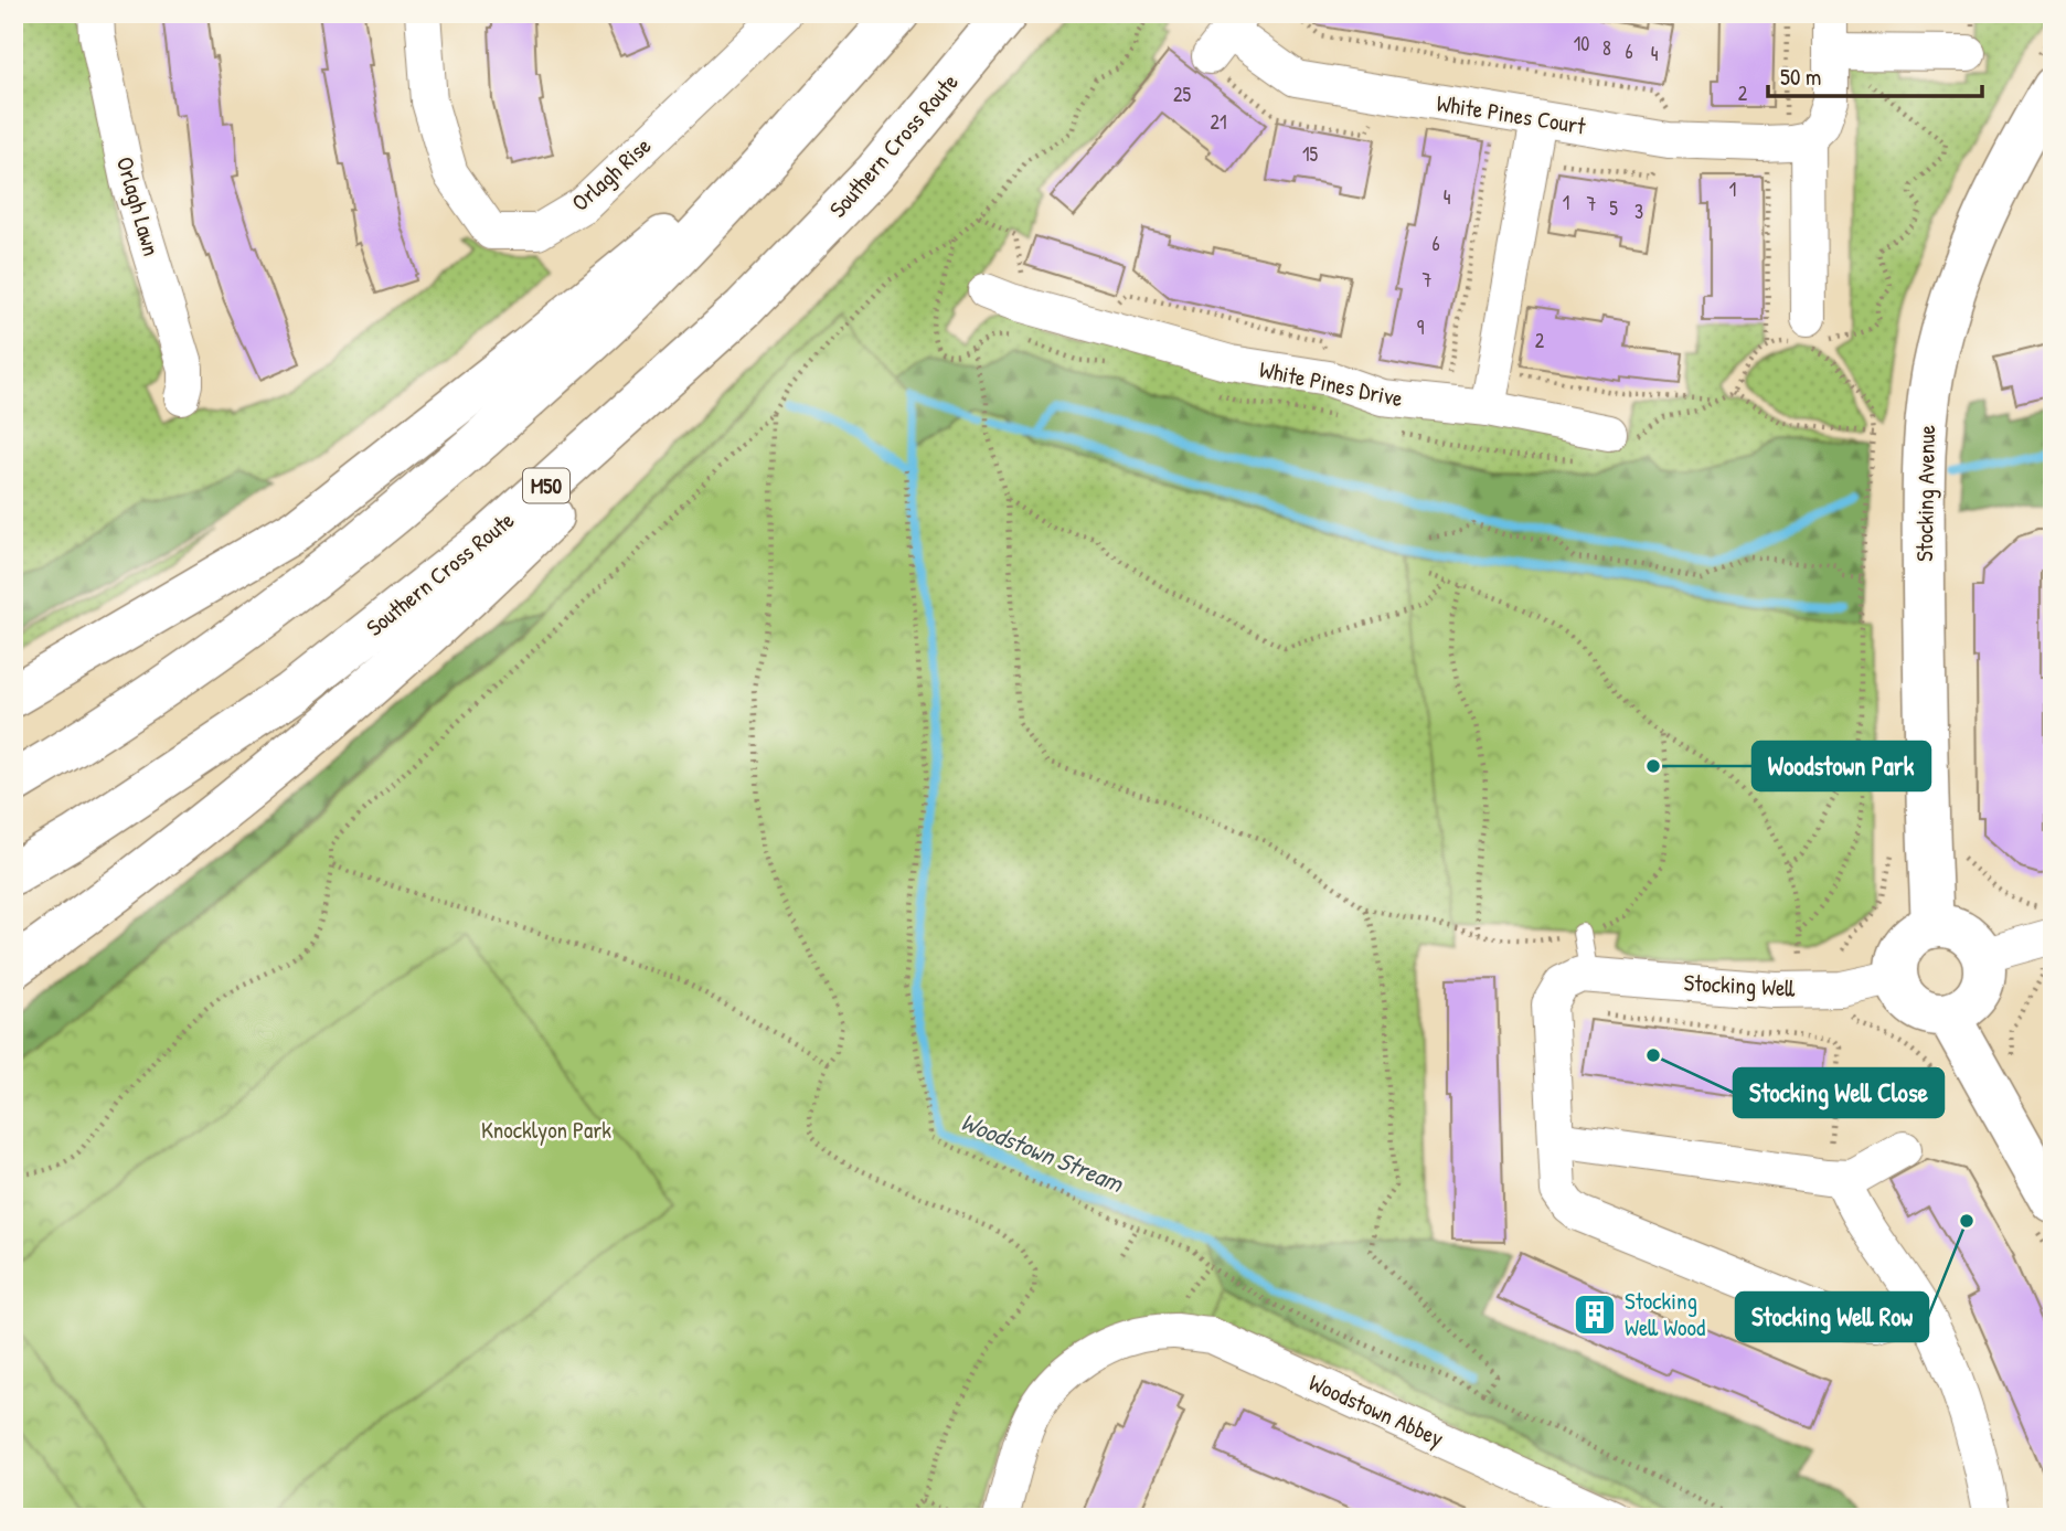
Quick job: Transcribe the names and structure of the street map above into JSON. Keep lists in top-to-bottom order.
{
  "streets": {
    "main road": ["Southern Cross Route", "M50", "Stocking Avenue"],
    "street": [
      "White Pines Court",
      "Orlagh Rise",
      "Orlagh Lawn",
      "White Pines Drive",
      "Stocking Well",
      "Woodstown Abbey"
    ]
  },
  "crossings": [
    ["Southern Cross Route", "M50"],
    ["Stocking Avenue", "Stocking Well"]
  ],
  "water": ["Woodstown Stream"],
  "parks": ["Knocklyon Park"],
  "places": {
    "other": ["Woodstown Park", "Stocking Well Close", "Stocking Well Row"],
    "building": ["Stocking Well Wood"]
  },
  "house_numbers": [
    "10",
    "8",
    "6",
    "4",
    "2",
    "25",
    "21",
    "15",
    "1",
    "4",
    "1",
    "7",
    "5",
    "3",
    "6",
    "7",
    "9",
    "2"
  ],
  "scale_bar": "50 m"
}
